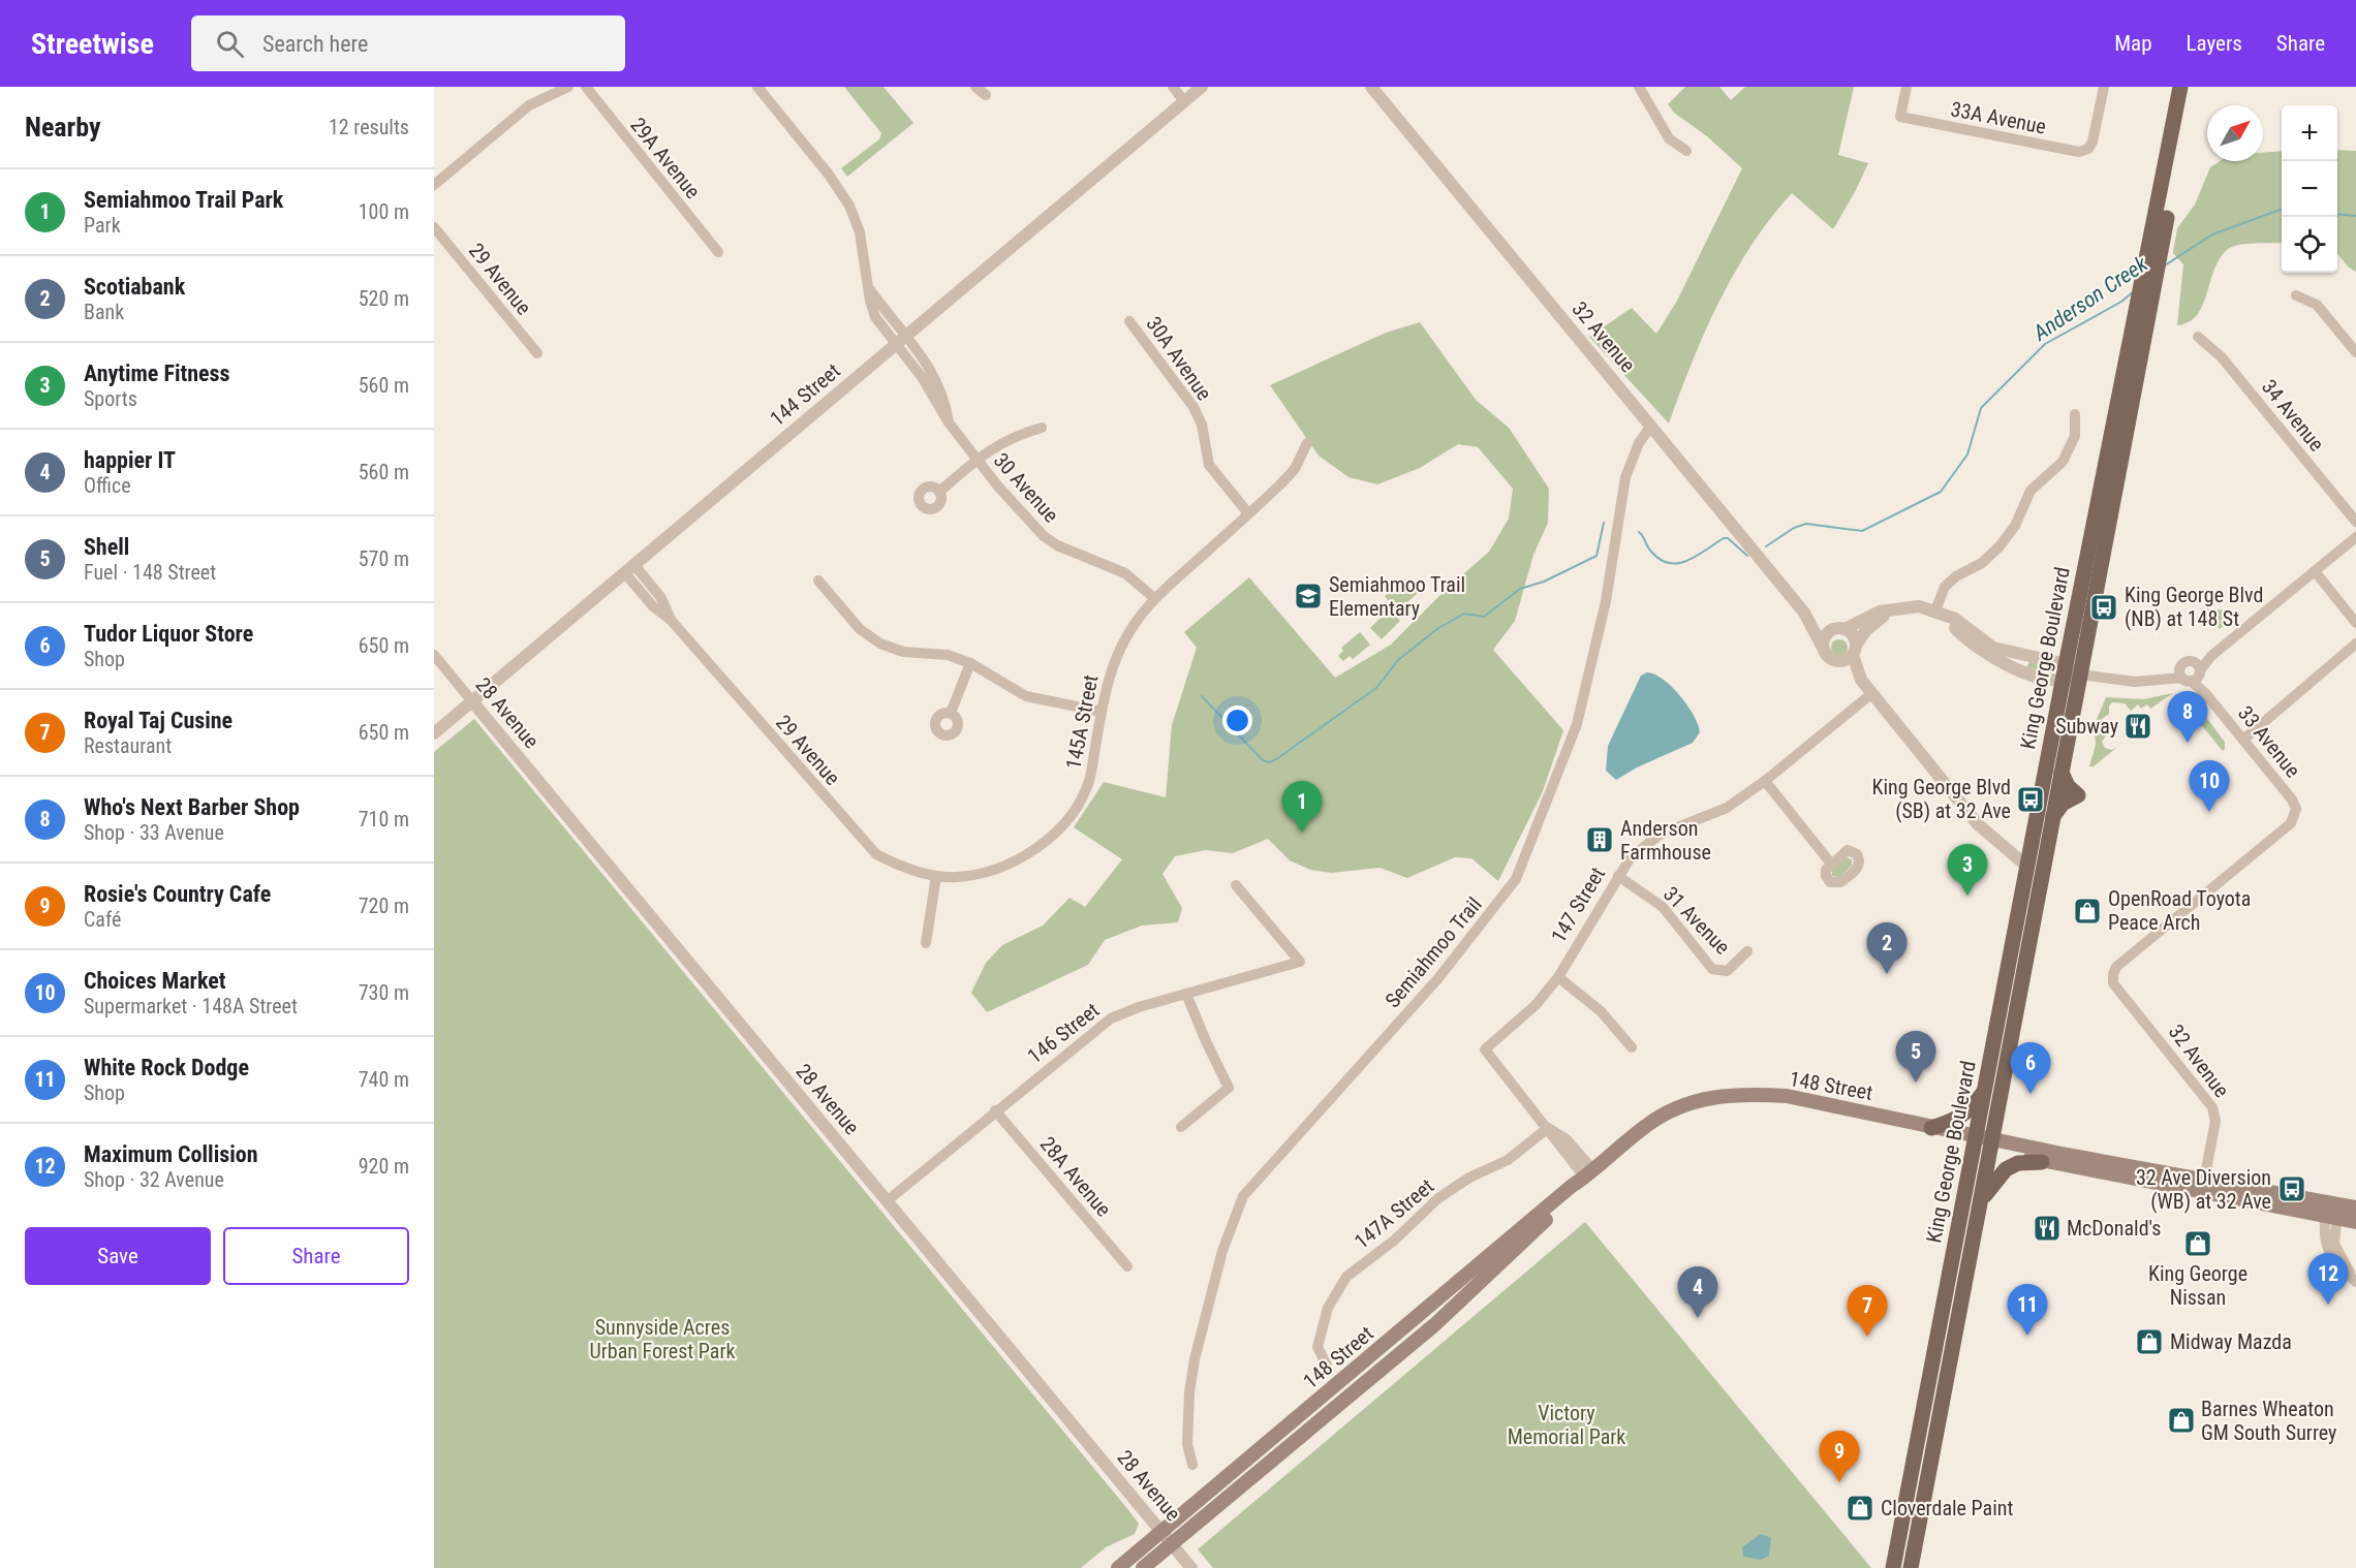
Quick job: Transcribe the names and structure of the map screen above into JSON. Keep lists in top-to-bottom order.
{
  "streets": {
    "main road": ["King George Boulevard", "148 Street"],
    "street": [
      "33A Avenue",
      "29A Avenue",
      "29 Avenue",
      "32 Avenue",
      "30A Avenue",
      "144 Street",
      "34 Avenue",
      "30 Avenue",
      "28 Avenue",
      "145A Street",
      "33 Avenue",
      "147 Street",
      "31 Avenue",
      "Semiahmoo Trail",
      "146 Street",
      "28A Avenue",
      "147A Street"
    ]
  },
  "crossings": [
    ["29 Avenue", "144 Street"],
    ["29 Avenue", "145A Street"],
    ["32 Avenue", "33 Avenue"],
    ["32 Avenue", "Semiahmoo Trail"],
    ["30A Avenue", "145A Street"],
    ["144 Street", "30 Avenue"],
    ["144 Street", "28 Avenue"],
    ["30 Avenue", "145A Street"],
    ["King George Boulevard", "148 Street"],
    ["28 Avenue", "146 Street"],
    ["28 Avenue", "148 Street"],
    ["147 Street", "31 Avenue"],
    ["147 Street", "147A Street"],
    ["146 Street", "28A Avenue"]
  ],
  "water": ["Anderson Creek"],
  "parks": ["Sunnyside Acres Urban Forest Park", "Victory Memorial Park"],
  "places": {
    "school or university": ["Semiahmoo Trail Elementary"],
    "bus stop": ["King George Blvd (NB) at 148 St", "King George Blvd (SB) at 32 Ave", "32 Ave Diversion (WB) at 32 Ave"],
    "restaurant": ["Subway", "McDonald's"],
    "building": ["Anderson Farmhouse"],
    "shop": [
      "OpenRoad Toyota Peace Arch",
      "King George Nissan",
      "Midway Mazda",
      "Barnes Wheaton GM South Surrey",
      "Cloverdale Paint"
    ]
  },
  "north": "top right",
  "page": {
    "header": "Streetwise",
    "search": "Search here",
    "nav": ["Map", "Layers", "Share"],
    "heading": ["Nearby", "12 results"],
    "map_buttons": ["+", "−"],
    "list": [
      {
        "mark": "1",
        "name": "Semiahmoo Trail Park",
        "note": "Park",
        "value": "100 m"
      },
      {
        "mark": "2",
        "name": "Scotiabank",
        "note": "Bank",
        "value": "520 m"
      },
      {
        "mark": "3",
        "name": "Anytime Fitness",
        "note": "Sports",
        "value": "560 m"
      },
      {
        "mark": "4",
        "name": "happier IT",
        "note": "Office",
        "value": "560 m"
      },
      {
        "mark": "5",
        "name": "Shell",
        "note": "Fuel · 148 Street",
        "value": "570 m"
      },
      {
        "mark": "6",
        "name": "Tudor Liquor Store",
        "note": "Shop",
        "value": "650 m"
      },
      {
        "mark": "7",
        "name": "Royal Taj Cusine",
        "note": "Restaurant",
        "value": "650 m"
      },
      {
        "mark": "8",
        "name": "Who's Next Barber Shop",
        "note": "Shop · 33 Avenue",
        "value": "710 m"
      },
      {
        "mark": "9",
        "name": "Rosie's Country Cafe",
        "note": "Café",
        "value": "720 m"
      },
      {
        "mark": "10",
        "name": "Choices Market",
        "note": "Supermarket · 148A Street",
        "value": "730 m"
      },
      {
        "mark": "11",
        "name": "White Rock Dodge",
        "note": "Shop",
        "value": "740 m"
      },
      {
        "mark": "12",
        "name": "Maximum Collision",
        "note": "Shop · 32 Avenue",
        "value": "920 m"
      }
    ],
    "pins": [
      "8",
      "10",
      "1",
      "3",
      "2",
      "5",
      "6",
      "12",
      "4",
      "11",
      "7",
      "9"
    ],
    "buttons": ["Save", "Share"]
  }
}
